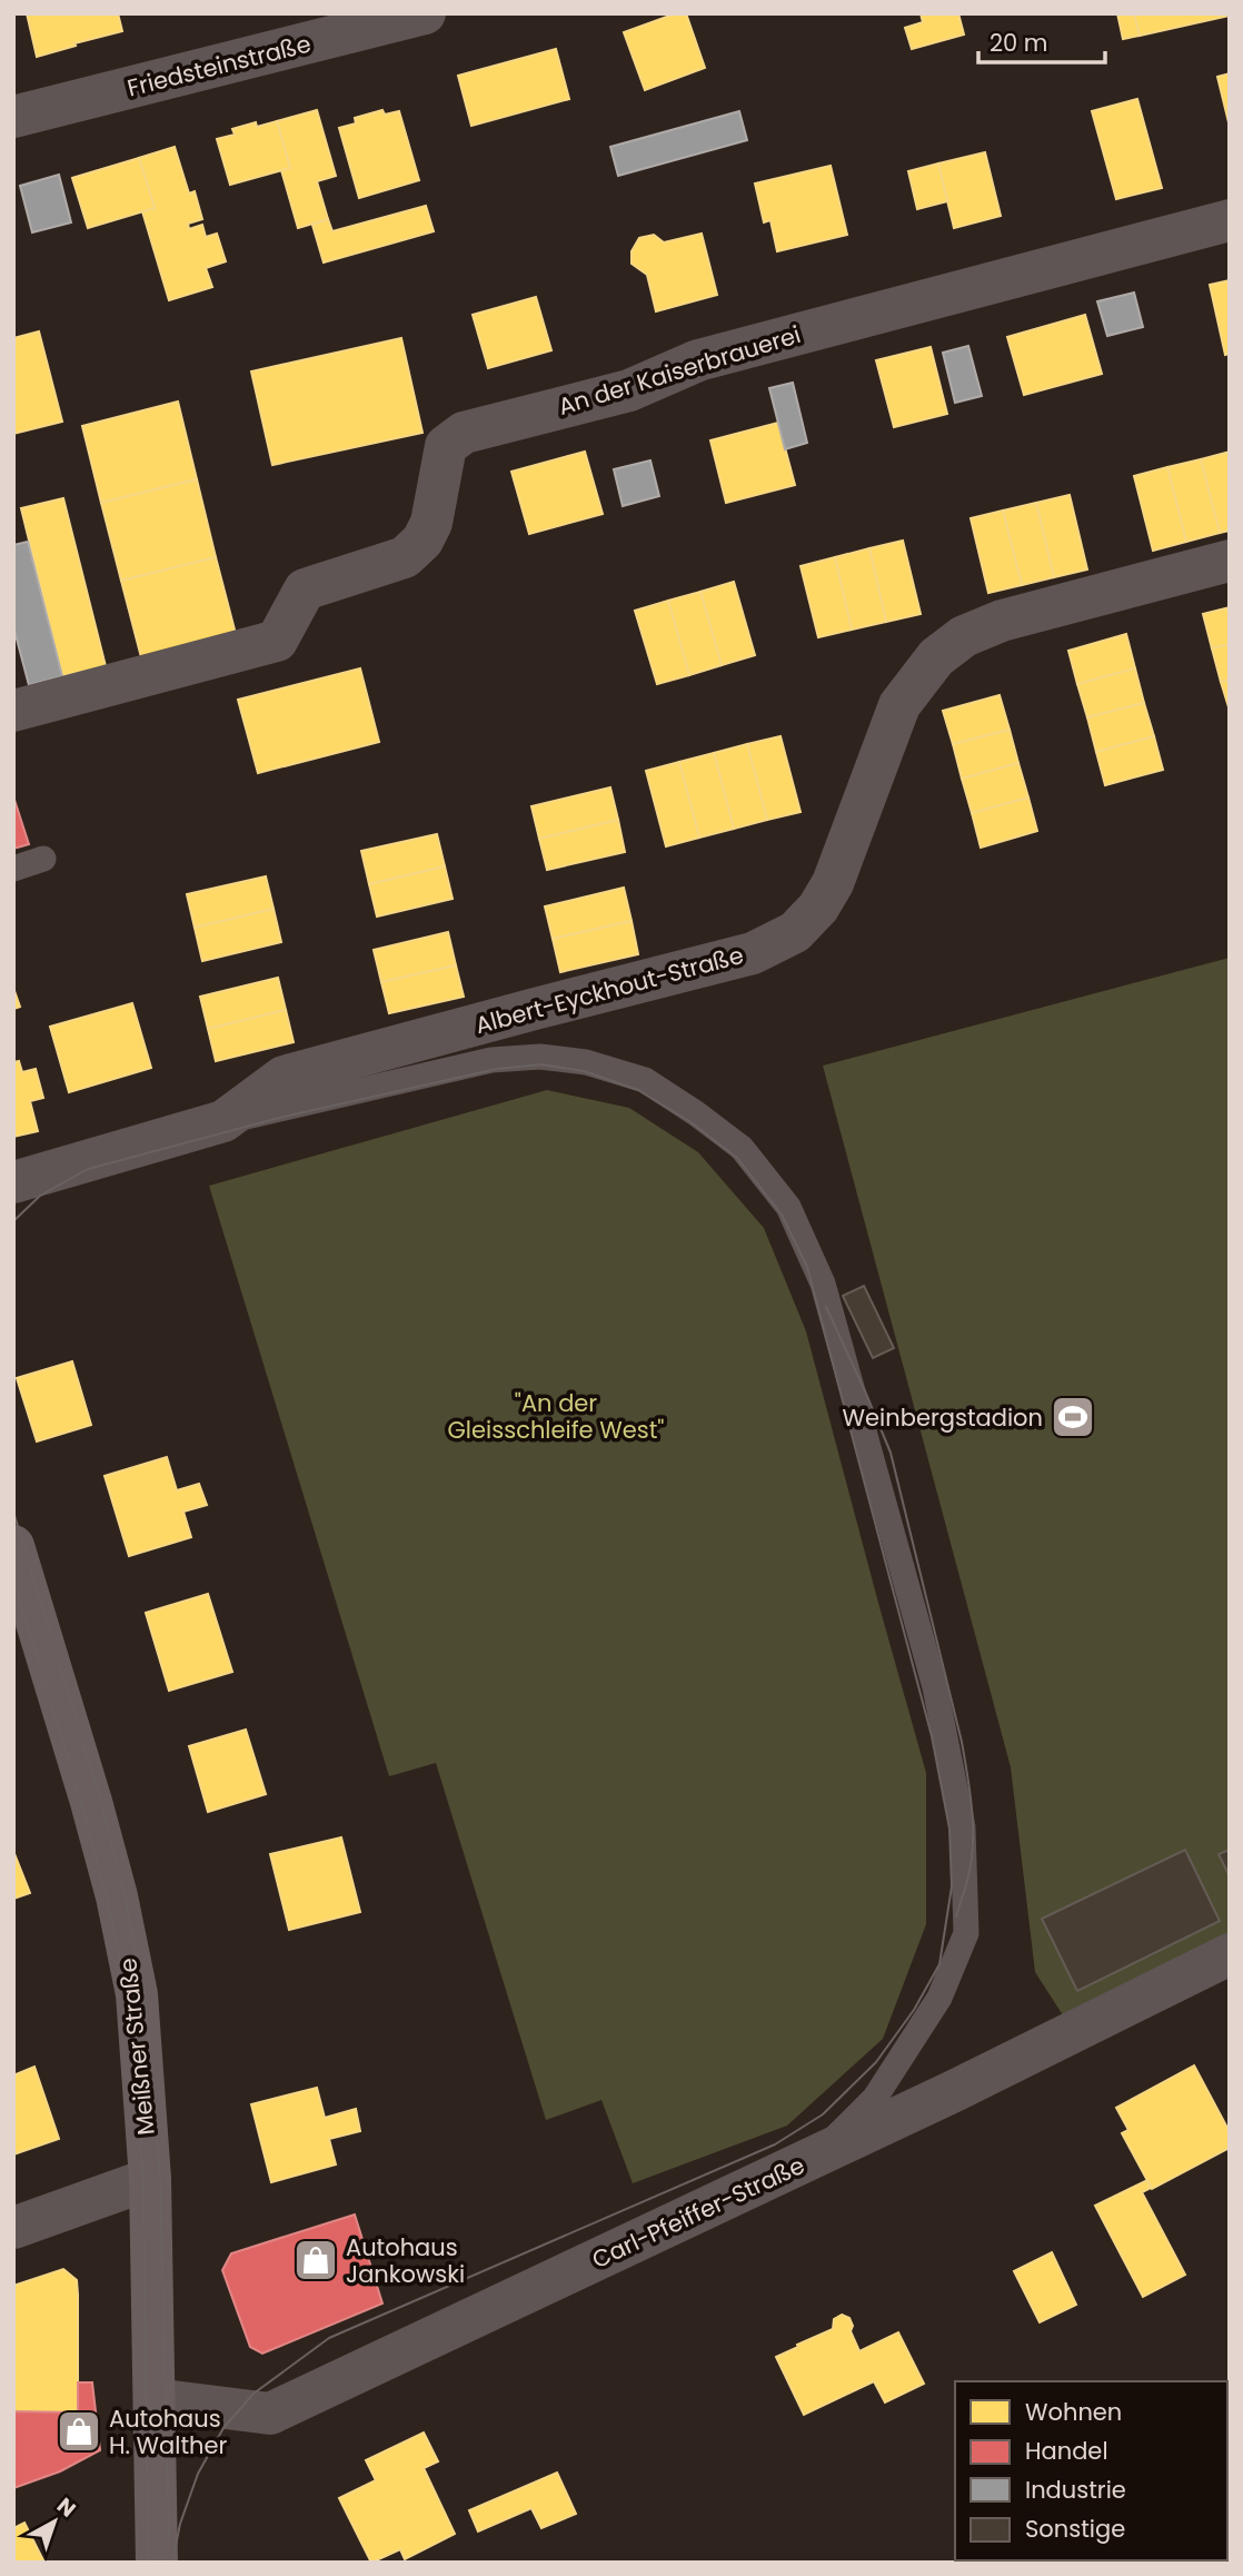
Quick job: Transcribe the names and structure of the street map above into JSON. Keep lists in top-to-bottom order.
{
  "streets": {
    "main road": ["Meißner Straße"],
    "street": [
      "Friedsteinstraße",
      "An der Kaiserbrauerei",
      "Albert-Eyckhout-Straße",
      "Carl-Pfeiffer-Straße"
    ]
  },
  "crossings": [
    ["Meißner Straße", "Carl-Pfeiffer-Straße"]
  ],
  "parks": ["\"An der Gleisschleife West\""],
  "places": {
    "sports": ["Weinbergstadion"],
    "shop": ["Autohaus Jankowski", "Autohaus H. Walther"]
  },
  "legend": [
    "Wohnen",
    "Handel",
    "Industrie",
    "Sonstige"
  ],
  "scale_bar": "20 m",
  "north": "top right"
}
